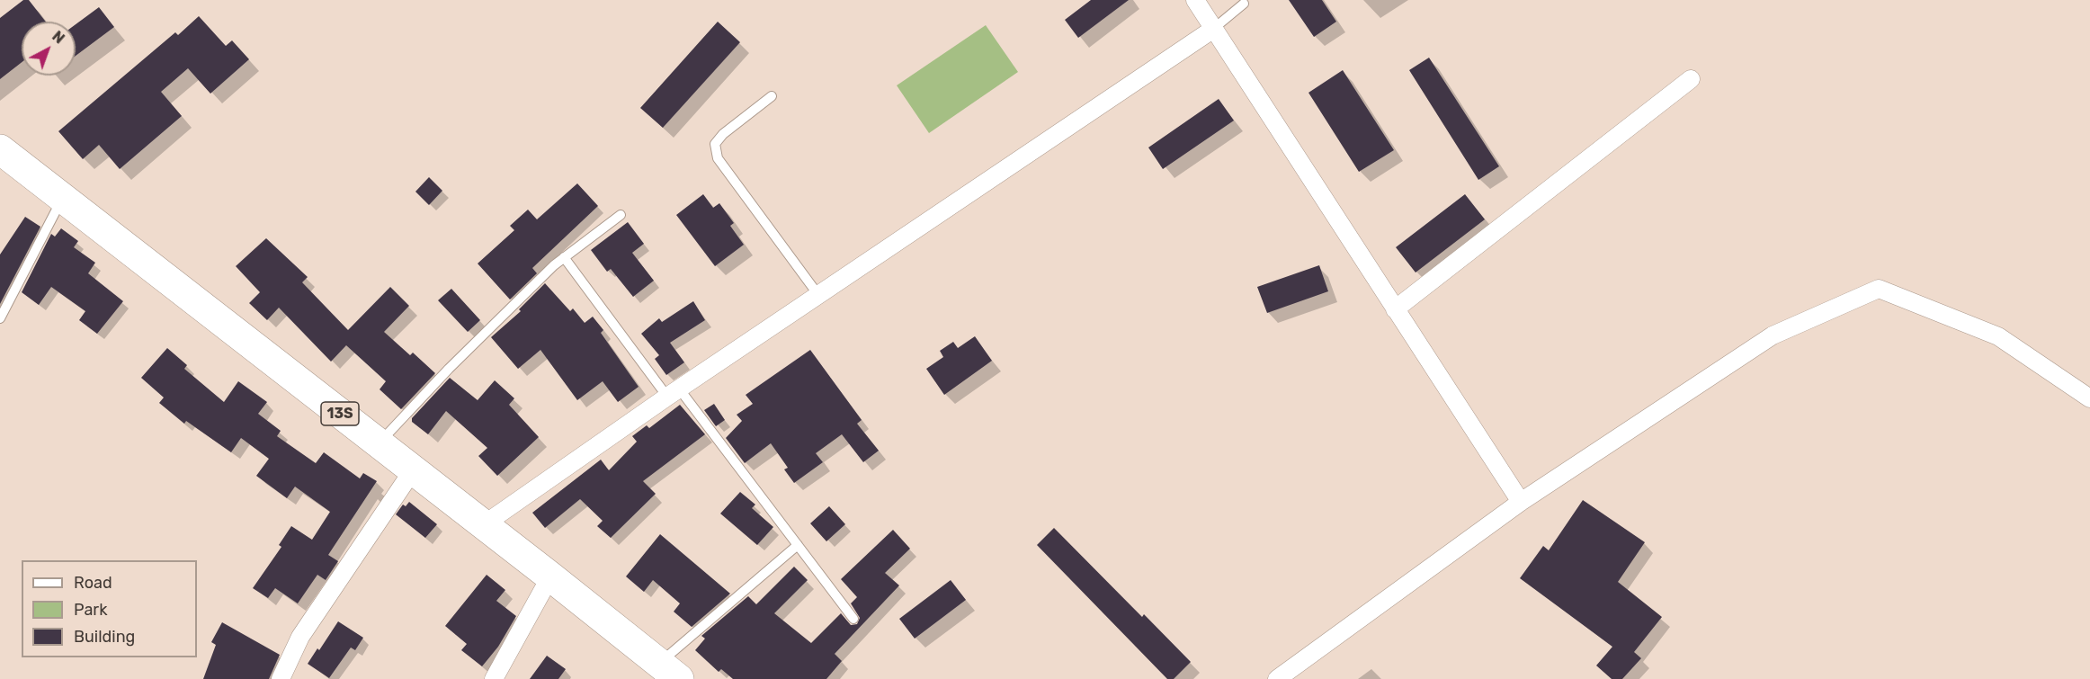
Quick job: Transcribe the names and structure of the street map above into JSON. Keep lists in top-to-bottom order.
{
  "streets": {
    "highway": ["13S"]
  },
  "legend": ["Road", "Park", "Building"],
  "north": "top right"
}
